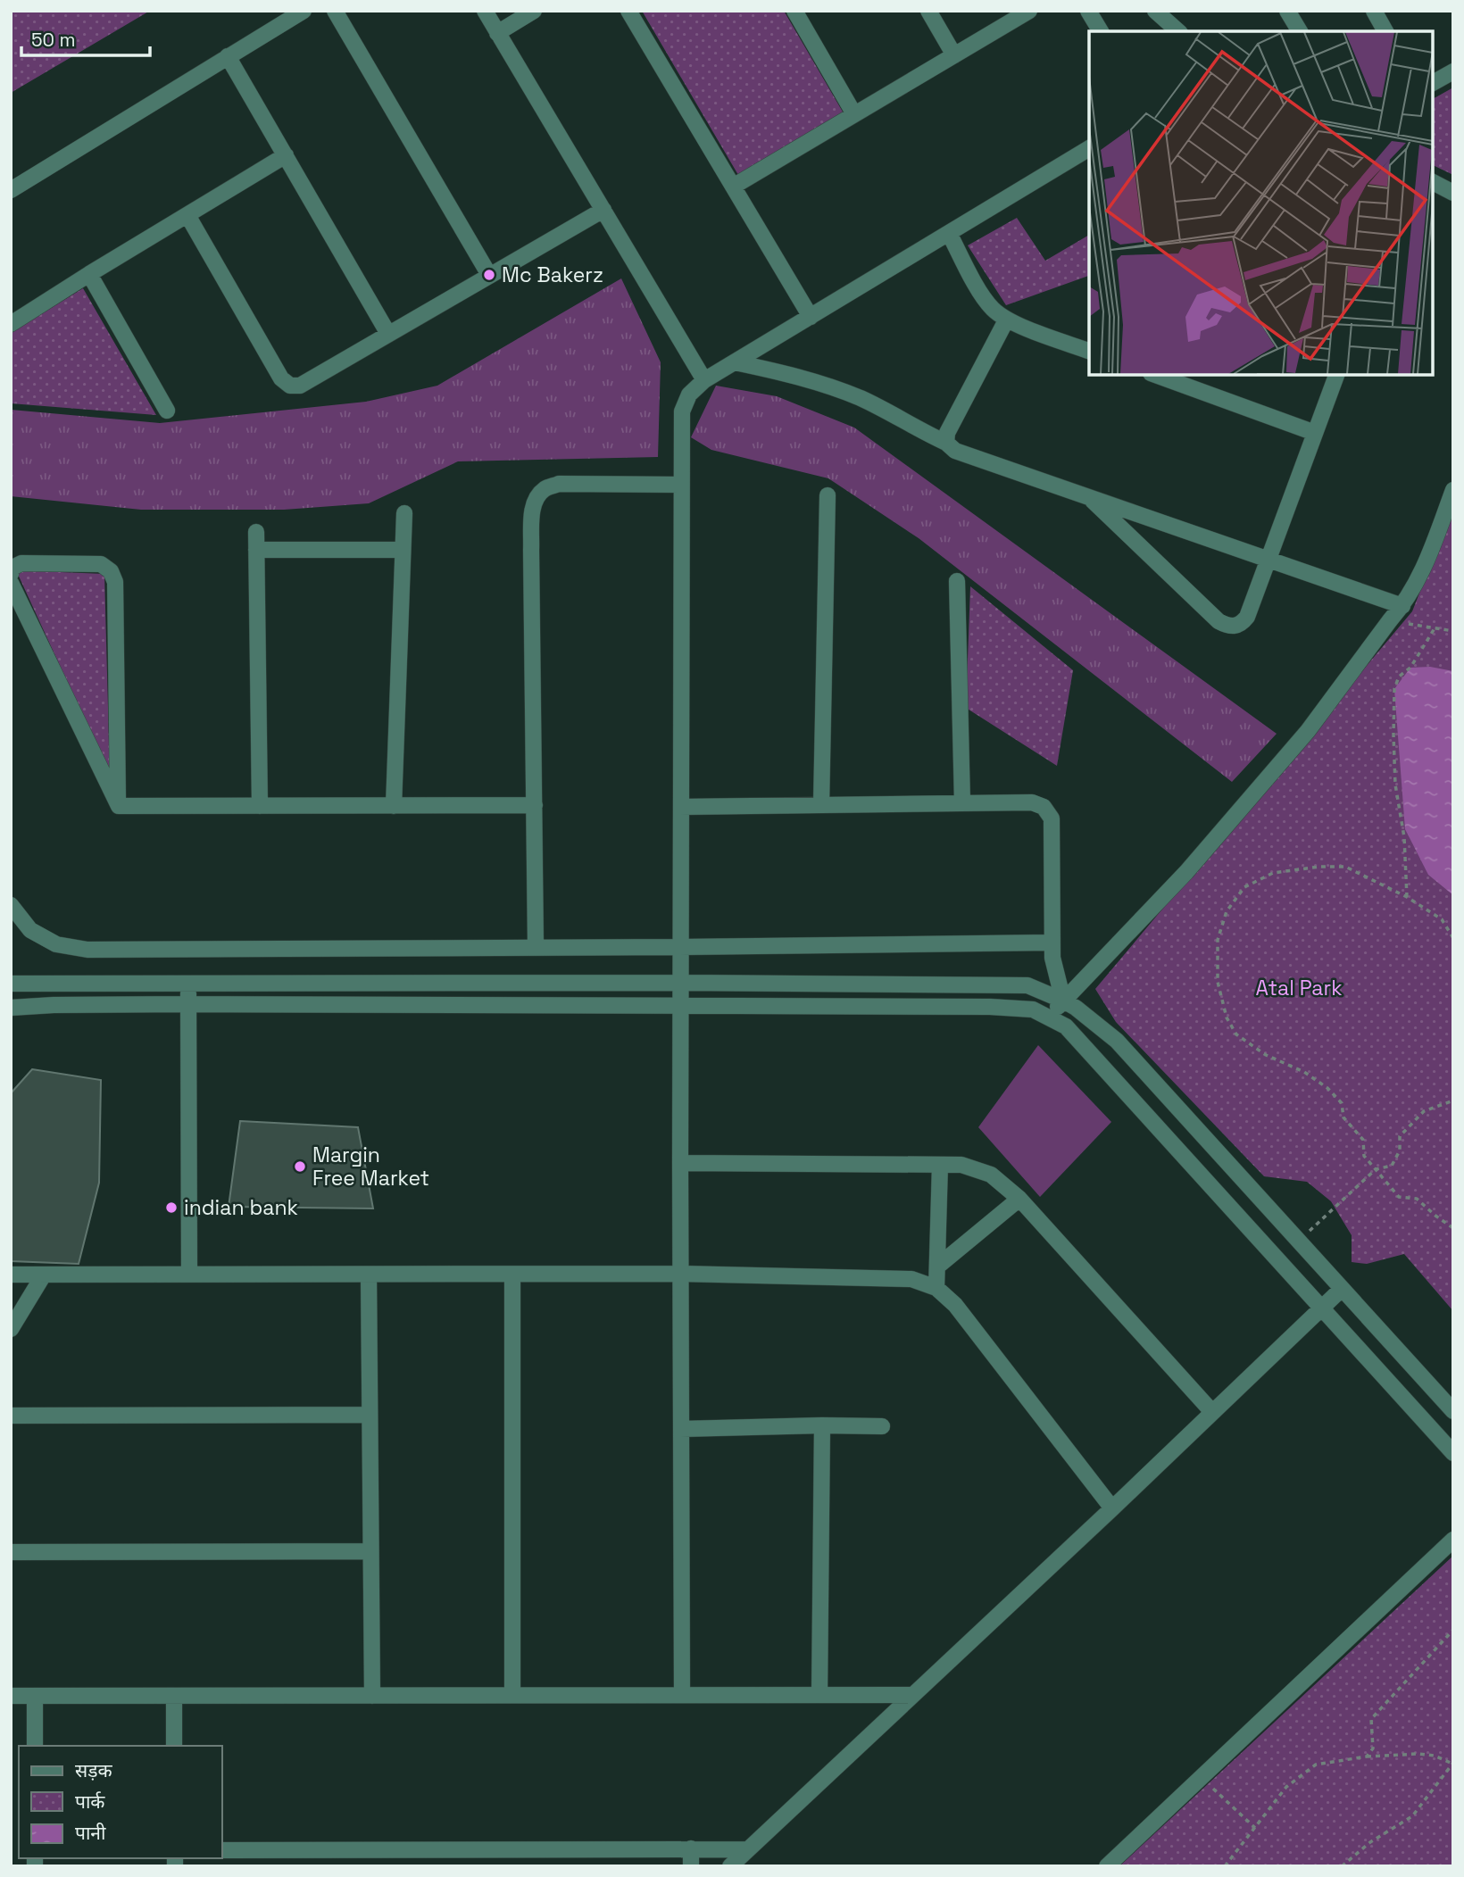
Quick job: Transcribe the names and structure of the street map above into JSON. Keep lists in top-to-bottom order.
{
  "parks": ["Atal Park"],
  "places": ["Mc Bakerz", "Margin Free Market", "indian bank"],
  "legend": ["सड़क", "पार्क", "पानी"],
  "scale_bar": "50 m"
}
